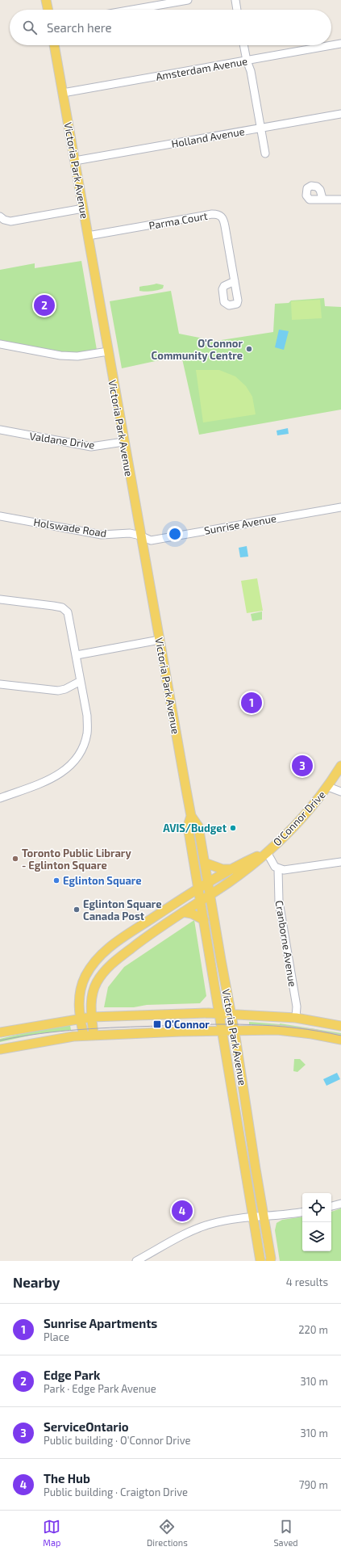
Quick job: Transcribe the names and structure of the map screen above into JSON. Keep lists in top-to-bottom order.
{
  "streets": {
    "main road": ["Victoria Park Avenue", "O'Connor Drive"],
    "street": [
      "Amsterdam Avenue",
      "Holland Avenue",
      "Parma Court",
      "Valdane Drive",
      "Sunrise Avenue",
      "Holswade Road",
      "Cranborne Avenue"
    ]
  },
  "crossings": [
    ["Amsterdam Avenue", "Victoria Park Avenue"],
    ["Holland Avenue", "Victoria Park Avenue"],
    ["Victoria Park Avenue", "Parma Court"],
    ["Victoria Park Avenue", "Valdane Drive"],
    ["Victoria Park Avenue", "Sunrise Avenue"],
    ["Victoria Park Avenue", "Holswade Road"],
    ["Victoria Park Avenue", "O'Connor Drive"],
    ["Sunrise Avenue", "Holswade Road"]
  ],
  "places": {
    "other": [
      "O'Connor Community Centre",
      "AVIS/Budget",
      "Toronto Public Library - Eglinton Square",
      "Eglinton Square",
      "Eglinton Square Canada Post"
    ],
    "transit": ["O'Connor"]
  },
  "page": {
    "search": "Search here",
    "pins": [
      "2",
      "1",
      "3",
      "4"
    ],
    "heading": ["Nearby", "4 results"],
    "list": [
      {
        "mark": "1",
        "name": "Sunrise Apartments",
        "note": "Place",
        "value": "220 m"
      },
      {
        "mark": "2",
        "name": "Edge Park",
        "note": "Park · Edge Park Avenue",
        "value": "310 m"
      },
      {
        "mark": "3",
        "name": "ServiceOntario",
        "note": "Public building · O'Connor Drive",
        "value": "310 m"
      },
      {
        "mark": "4",
        "name": "The Hub",
        "note": "Public building · Craigton Drive",
        "value": "790 m"
      }
    ],
    "nav": ["Map", "Directions", "Saved"]
  }
}
